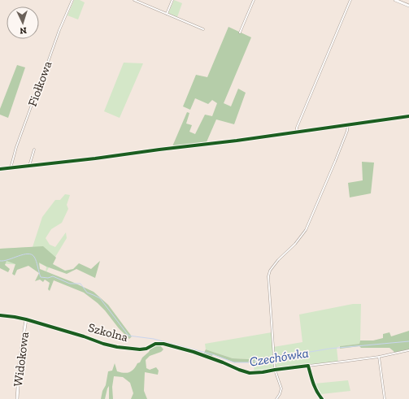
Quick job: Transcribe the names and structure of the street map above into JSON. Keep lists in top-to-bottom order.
{
  "streets": {
    "street": ["Fiołkowa", "Szkolna", "Widokowa"]
  },
  "crossings": [
    ["Szkolna", "Widokowa"]
  ],
  "water": ["Czechówka"],
  "north": "bottom"
}
